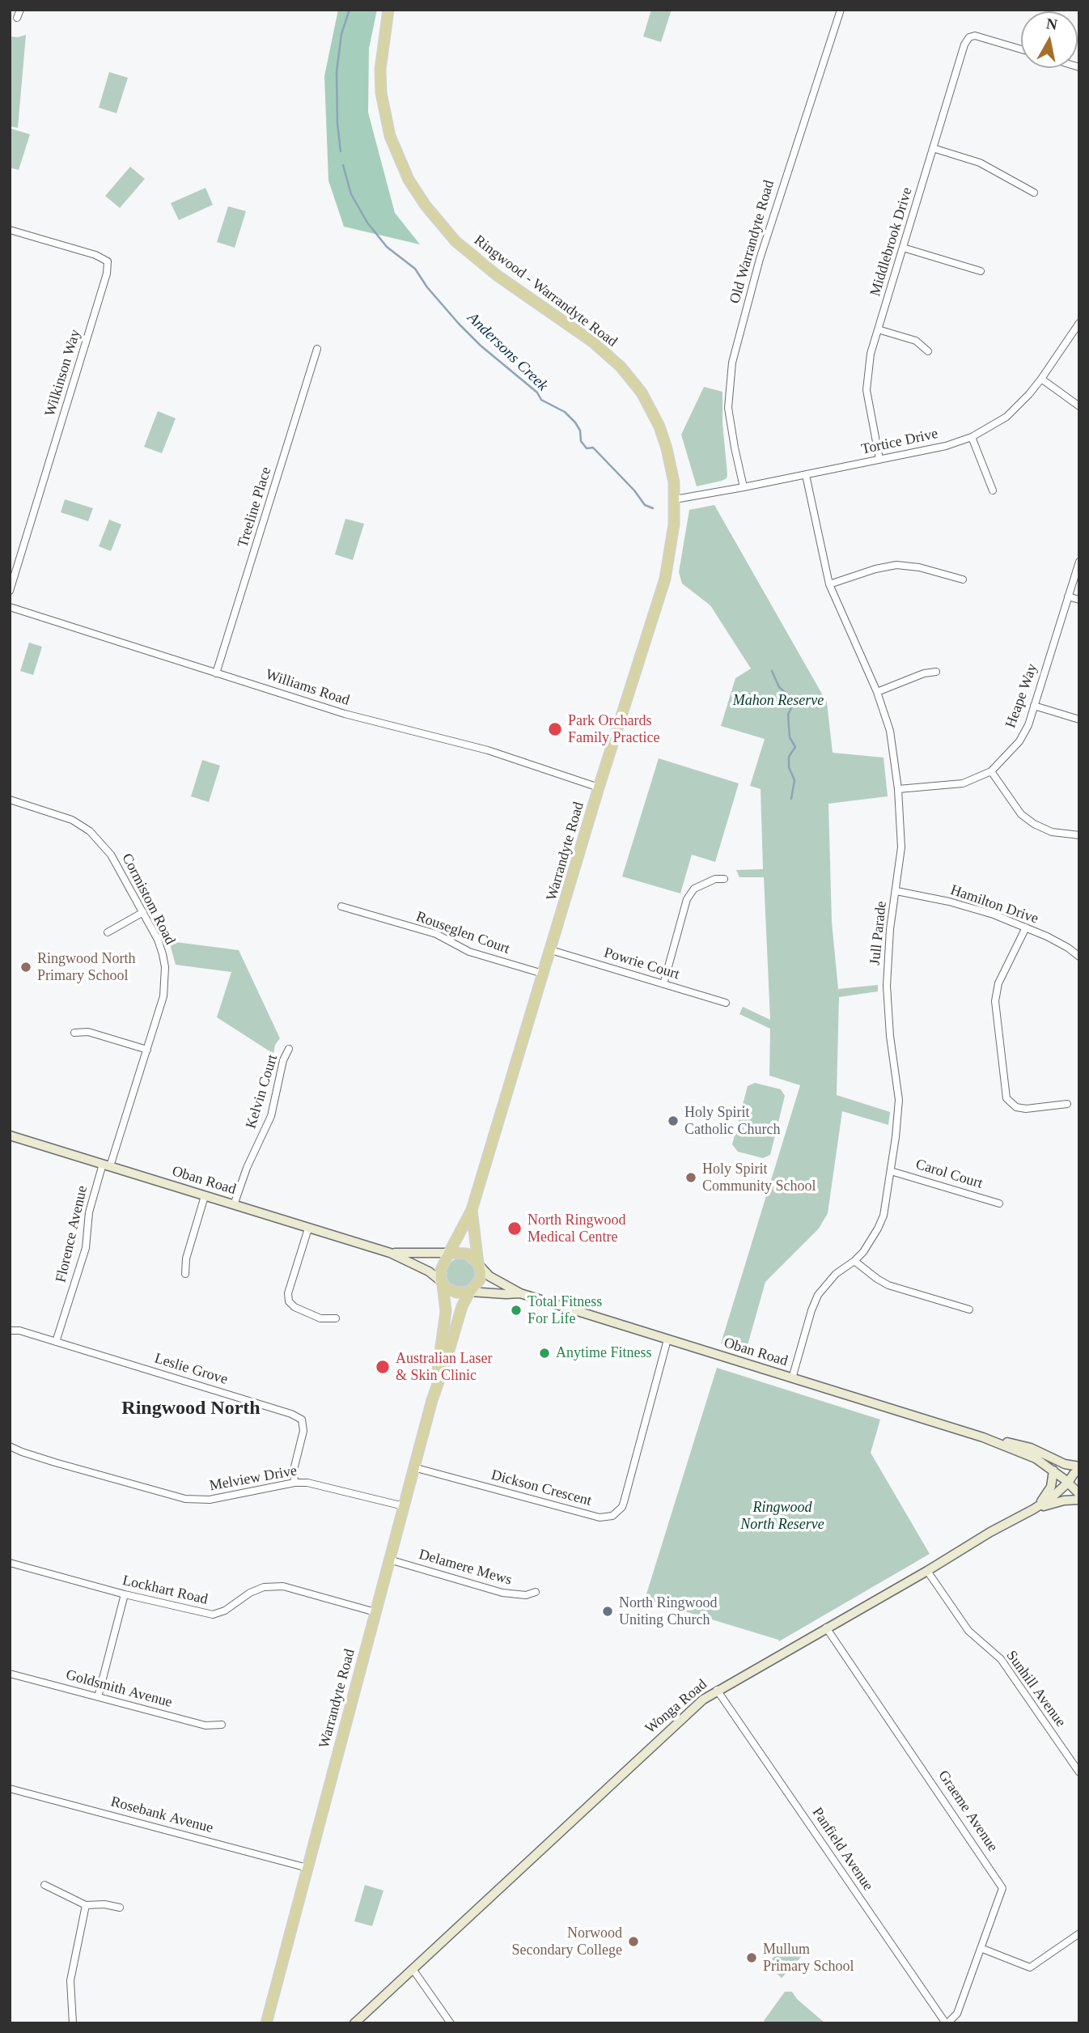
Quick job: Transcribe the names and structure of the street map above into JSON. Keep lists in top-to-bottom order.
{
  "streets": {
    "main road": [
      "Ringwood - Warrandyte Road",
      "Warrandyte Road",
      "Oban Road",
      "Wonga Road"
    ],
    "street": [
      "Old Warrandyte Road",
      "Middlebrook Drive",
      "Wilkinson Way",
      "Tortice Drive",
      "Treeline Place",
      "Williams Road",
      "Heape Way",
      "Cormistom Road",
      "Hamilton Drive",
      "Rouseglen Court",
      "Jull Parade",
      "Powrie Court",
      "Kelvin Court",
      "Carol Court",
      "Florence Avenue",
      "Leslie Grove",
      "Melview Drive",
      "Dickson Crescent",
      "Delamere Mews",
      "Lockhart Road",
      "Goldsmith Avenue",
      "Sunhill Avenue",
      "Graeme Avenue",
      "Rosebank Avenue",
      "Panfield Avenue"
    ]
  },
  "crossings": [
    ["Old Warrandyte Road", "Tortice Drive"],
    ["Middlebrook Drive", "Tortice Drive"],
    ["Ringwood - Warrandyte Road", "Tortice Drive"],
    ["Ringwood - Warrandyte Road", "Warrandyte Road"],
    ["Tortice Drive", "Warrandyte Road"],
    ["Tortice Drive", "Jull Parade"],
    ["Treeline Place", "Williams Road"],
    ["Williams Road", "Warrandyte Road"],
    ["Heape Way", "Jull Parade"],
    ["Warrandyte Road", "Rouseglen Court"],
    ["Warrandyte Road", "Powrie Court"],
    ["Warrandyte Road", "Oban Road"],
    ["Warrandyte Road", "Melview Drive"],
    ["Warrandyte Road", "Dickson Crescent"],
    ["Warrandyte Road", "Delamere Mews"],
    ["Warrandyte Road", "Lockhart Road"],
    ["Warrandyte Road", "Rosebank Avenue"],
    ["Cormistom Road", "Oban Road"],
    ["Cormistom Road", "Florence Avenue"],
    ["Hamilton Drive", "Jull Parade"],
    ["Jull Parade", "Carol Court"],
    ["Jull Parade", "Oban Road"],
    ["Kelvin Court", "Oban Road"],
    ["Oban Road", "Florence Avenue"],
    ["Oban Road", "Dickson Crescent"],
    ["Oban Road", "Wonga Road"],
    ["Florence Avenue", "Leslie Grove"],
    ["Leslie Grove", "Melview Drive"],
    ["Sunhill Avenue", "Wonga Road"],
    ["Wonga Road", "Graeme Avenue"],
    ["Wonga Road", "Panfield Avenue"],
    ["Graeme Avenue", "Panfield Avenue"]
  ],
  "districts": ["Ringwood North"],
  "water": ["Andersons Creek"],
  "parks": ["Mahon Reserve", "Ringwood North Reserve"],
  "places": [
    "Park Orchards Family Practice",
    "Ringwood North Primary School",
    "Holy Spirit Catholic Church",
    "Holy Spirit Community School",
    "North Ringwood Medical Centre",
    "Total Fitness For Life",
    "Anytime Fitness",
    "Australian Laser & Skin Clinic",
    "North Ringwood Uniting Church",
    "Norwood Secondary College",
    "Mullum Primary School"
  ],
  "north": "top"
}
